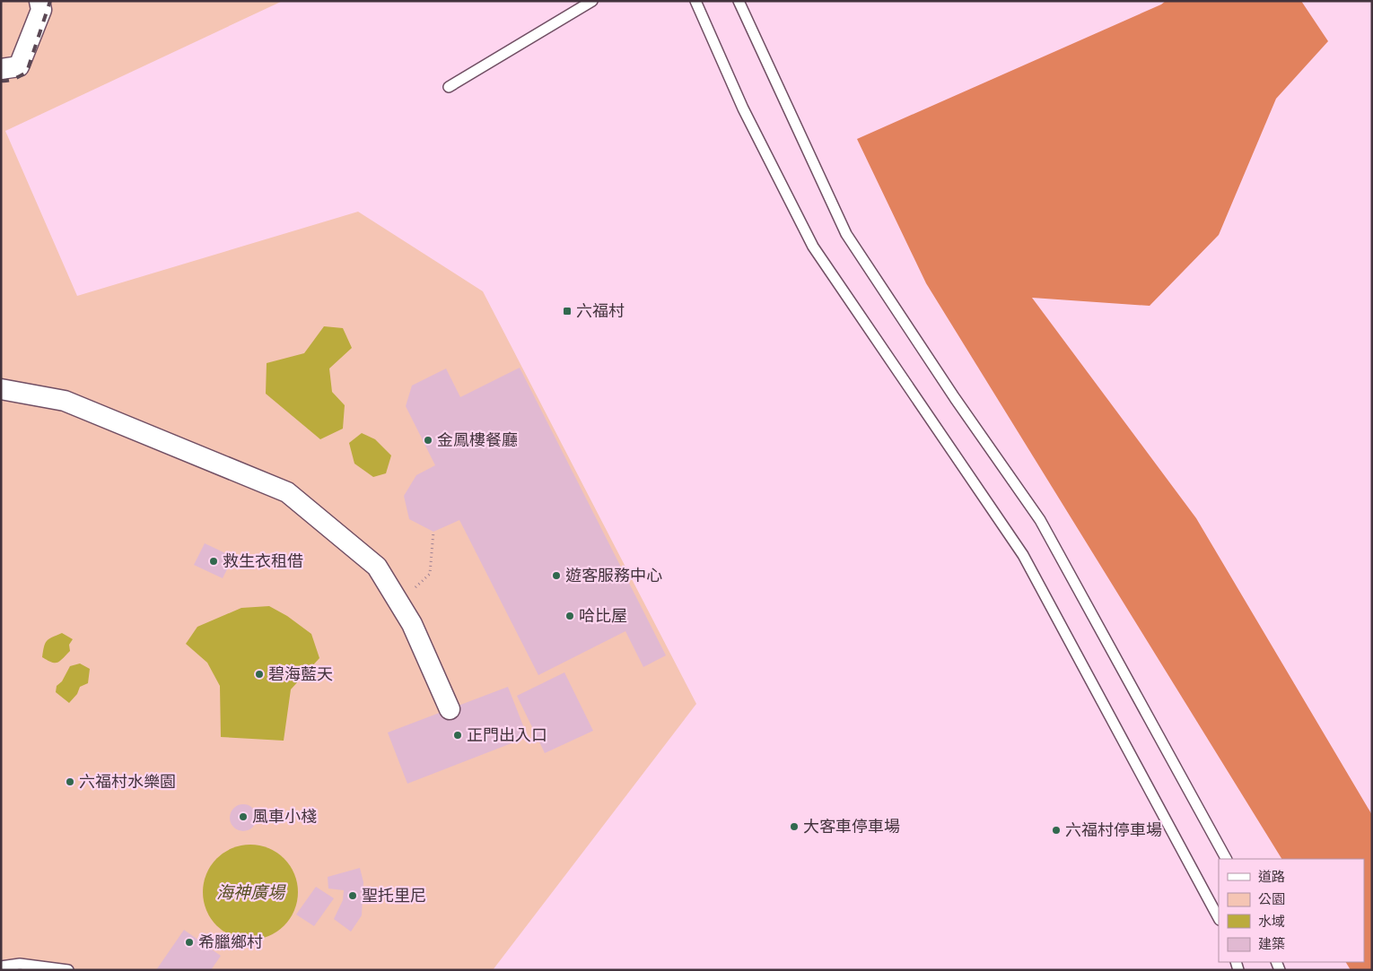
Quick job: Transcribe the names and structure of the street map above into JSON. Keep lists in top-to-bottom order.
{
  "water": ["海神廣場"],
  "places": {
    "transit": ["六福村"],
    "other": [
      "金鳳樓餐廳",
      "救生衣租借",
      "遊客服務中心",
      "哈比屋",
      "碧海藍天",
      "正門出入口",
      "六福村水樂園",
      "風車小棧",
      "大客車停車場",
      "六福村停車場",
      "聖托里尼",
      "希臘鄉村"
    ]
  },
  "legend": [
    "道路",
    "公園",
    "水域",
    "建築"
  ]
}
